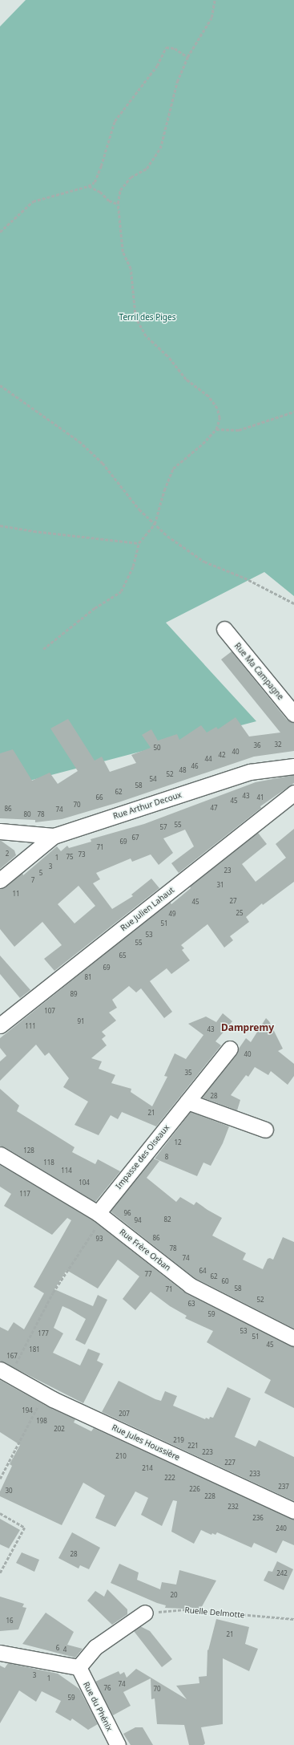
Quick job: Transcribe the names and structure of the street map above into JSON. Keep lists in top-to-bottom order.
{
  "streets": {
    "street": [
      "Rue Ma Campagne",
      "Rue Arthur Decoux",
      "Rue Julien Lahaut",
      "Impasse des Oiseaux",
      "Rue Frère Orban",
      "Rue Jules Houssière",
      "Rue du Phénix"
    ],
    "path": ["Ruelle Delmotte"]
  },
  "crossings": [
    ["Impasse des Oiseaux", "Rue Frère Orban"]
  ],
  "districts": ["Dampremy"],
  "parks": ["Terril des Piges"],
  "house_numbers": [
    "32",
    "36",
    "50",
    "40",
    "42",
    "44",
    "46",
    "48",
    "52",
    "54",
    "58",
    "62",
    "43",
    "66",
    "41",
    "45",
    "70",
    "47",
    "86",
    "74",
    "80",
    "78",
    "55",
    "57",
    "67",
    "69",
    "71",
    "2",
    "73",
    "75",
    "1",
    "3",
    "23",
    "5",
    "7",
    "31",
    "11",
    "27",
    "45",
    "25",
    "49",
    "51",
    "53",
    "55",
    "65",
    "69",
    "81",
    "89",
    "107",
    "91",
    "111",
    "43",
    "40",
    "35",
    "28",
    "21",
    "12",
    "128",
    "8",
    "118",
    "114",
    "104",
    "117",
    "96",
    "82",
    "94",
    "86",
    "93",
    "78",
    "74",
    "64",
    "77",
    "62",
    "60",
    "58",
    "71",
    "52",
    "63",
    "59",
    "53",
    "177",
    "51",
    "45",
    "181",
    "167",
    "194",
    "207",
    "198",
    "202",
    "219",
    "221",
    "223",
    "210",
    "227",
    "214",
    "233",
    "222",
    "237",
    "226",
    "30",
    "228",
    "232",
    "236",
    "240",
    "28",
    "242",
    "20",
    "16",
    "21",
    "6",
    "4",
    "3",
    "1",
    "74",
    "76",
    "70",
    "59"
  ]
}
